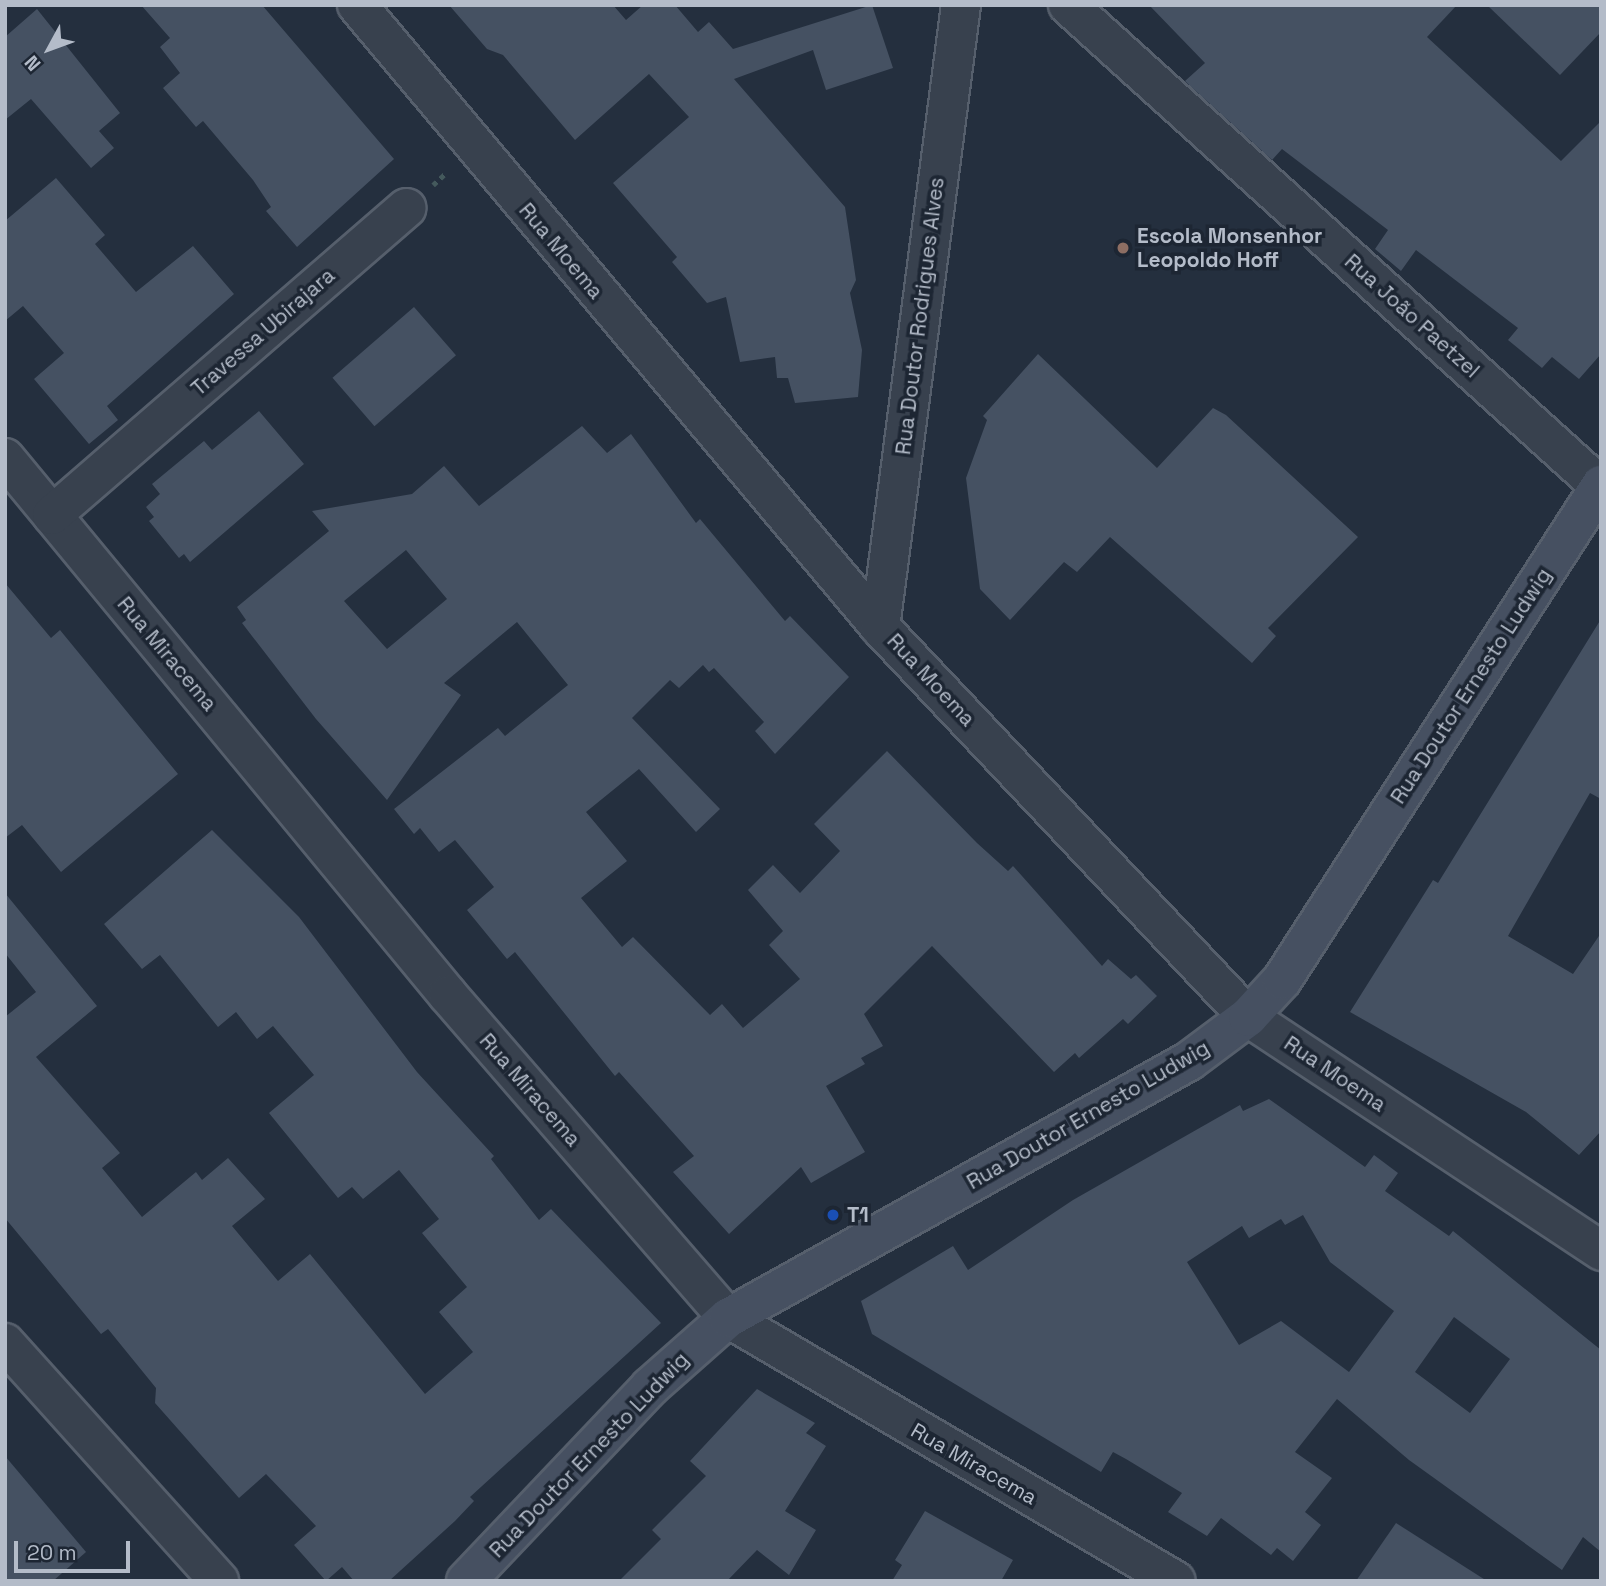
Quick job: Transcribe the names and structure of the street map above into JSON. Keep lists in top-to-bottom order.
{
  "streets": {
    "street": [
      "Rua Moema",
      "Rua Doutor Rodrigues Alves",
      "Rua João Paetzel",
      "Travessa Ubirajara",
      "Rua Miracema",
      "Rua Doutor Ernesto Ludwig"
    ]
  },
  "crossings": [
    ["Rua Moema", "Rua Doutor Rodrigues Alves"],
    ["Rua Moema", "Rua Doutor Ernesto Ludwig"],
    ["Rua João Paetzel", "Rua Doutor Ernesto Ludwig"],
    ["Travessa Ubirajara", "Rua Miracema"],
    ["Rua Miracema", "Rua Doutor Ernesto Ludwig"]
  ],
  "places": ["Escola Monsenhor Leopoldo Hoff", "T1"],
  "scale_bar": "20 m",
  "north": "bottom left"
}
